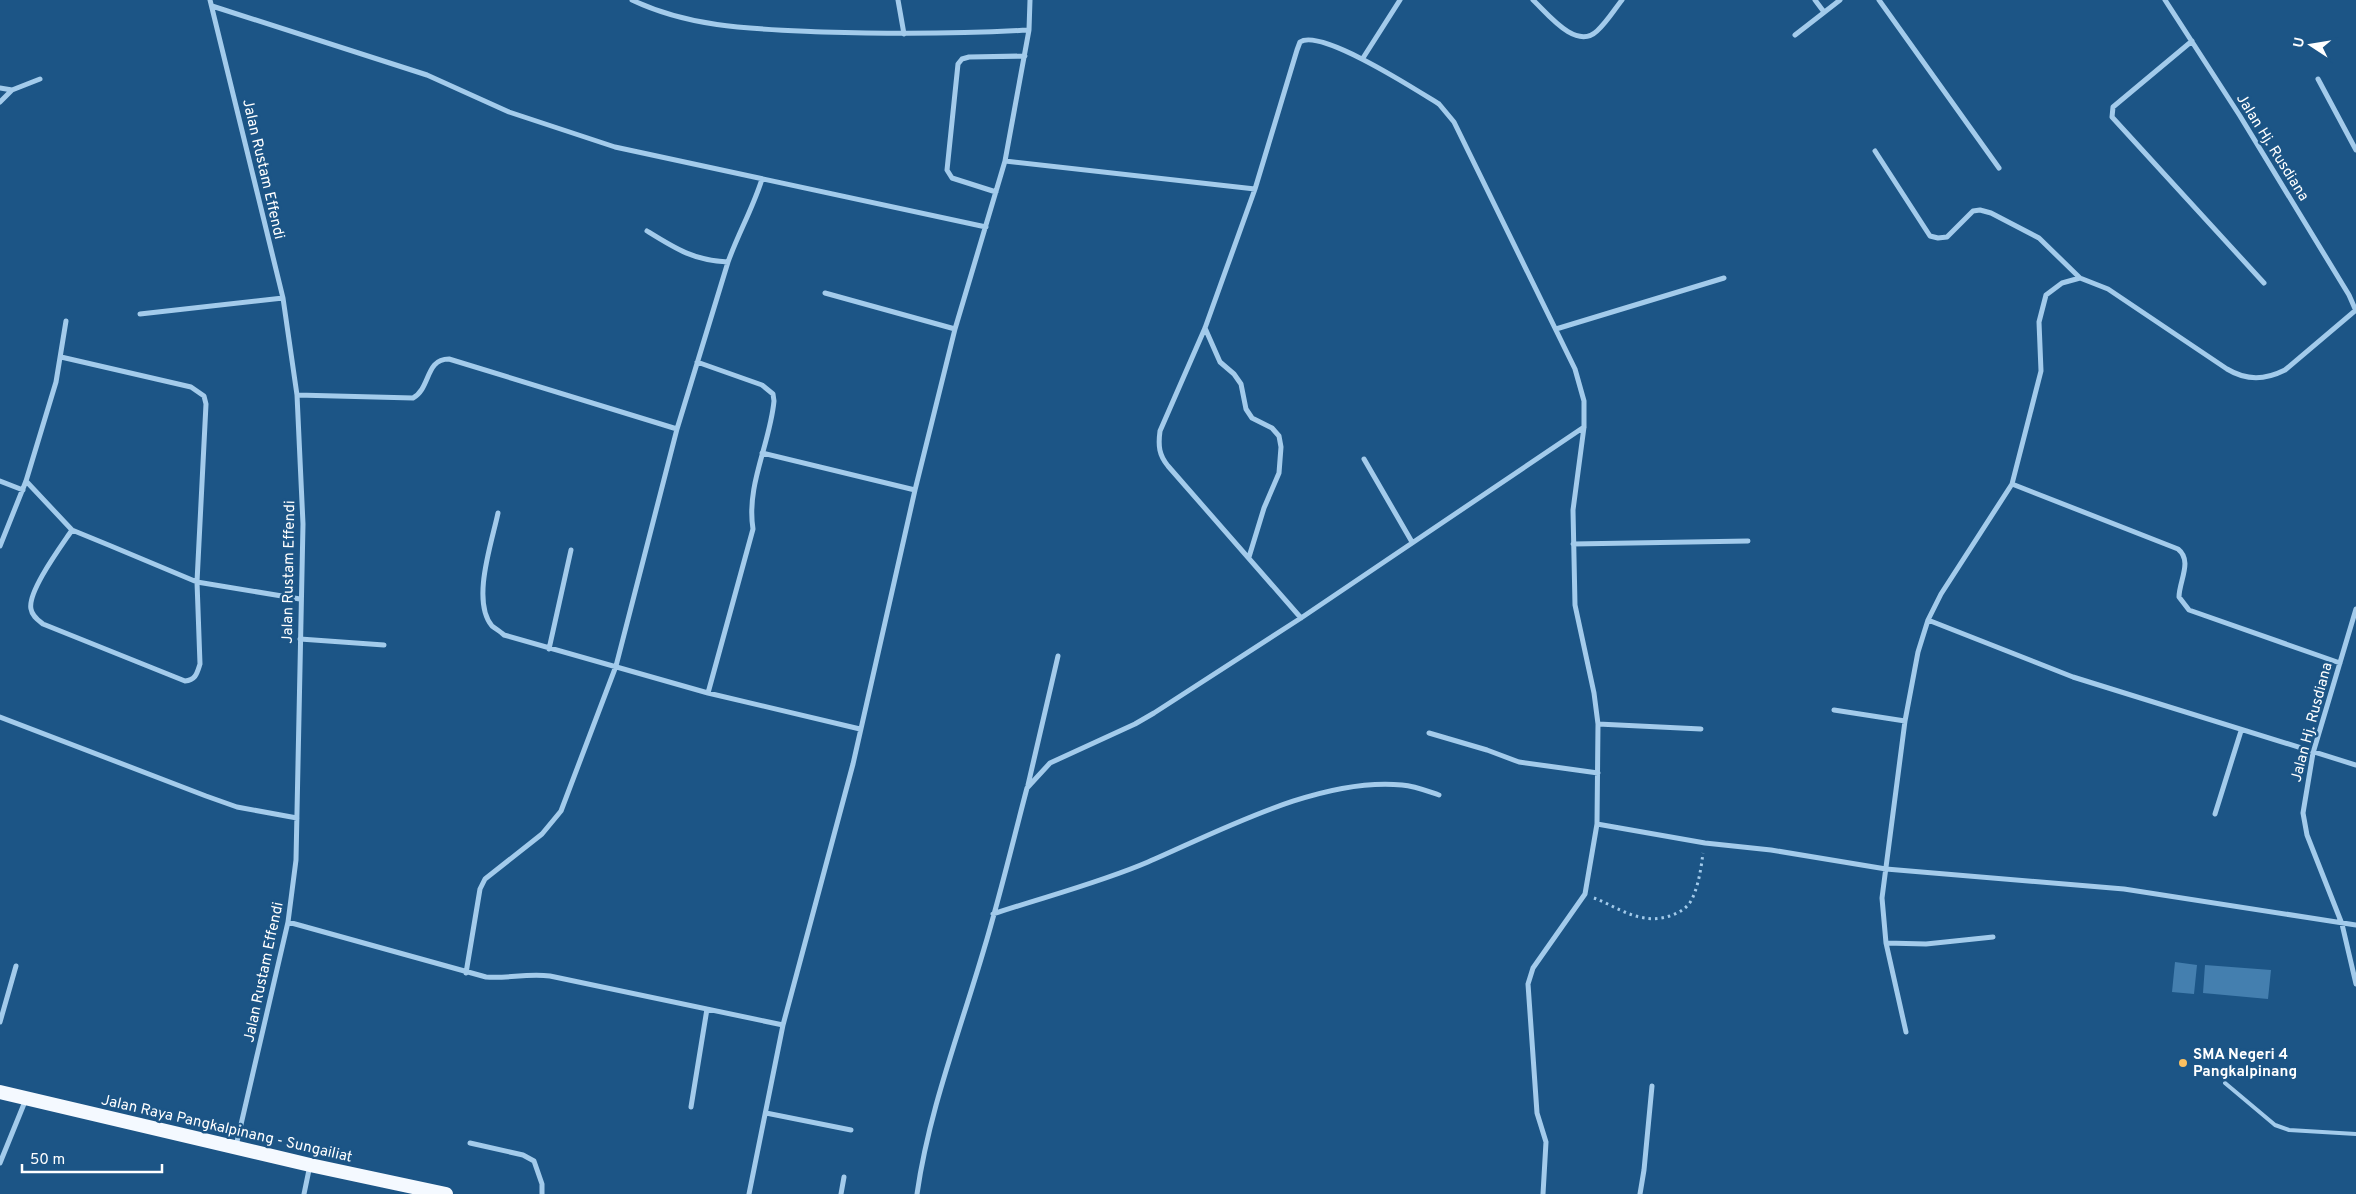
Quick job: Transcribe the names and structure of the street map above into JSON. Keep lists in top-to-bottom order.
{
  "streets": {
    "highway": ["Jalan Raya Pangkalpinang - Sungailiat"],
    "street": ["Jalan Hj. Rusdiana", "Jalan Rustam Effendi"]
  },
  "crossings": [
    ["Jalan Rustam Effendi", "Jalan Raya Pangkalpinang - Sungailiat"]
  ],
  "places": ["SMA Negeri 4 Pangkalpinang"],
  "scale_bar": "50 m",
  "north": "left"
}
